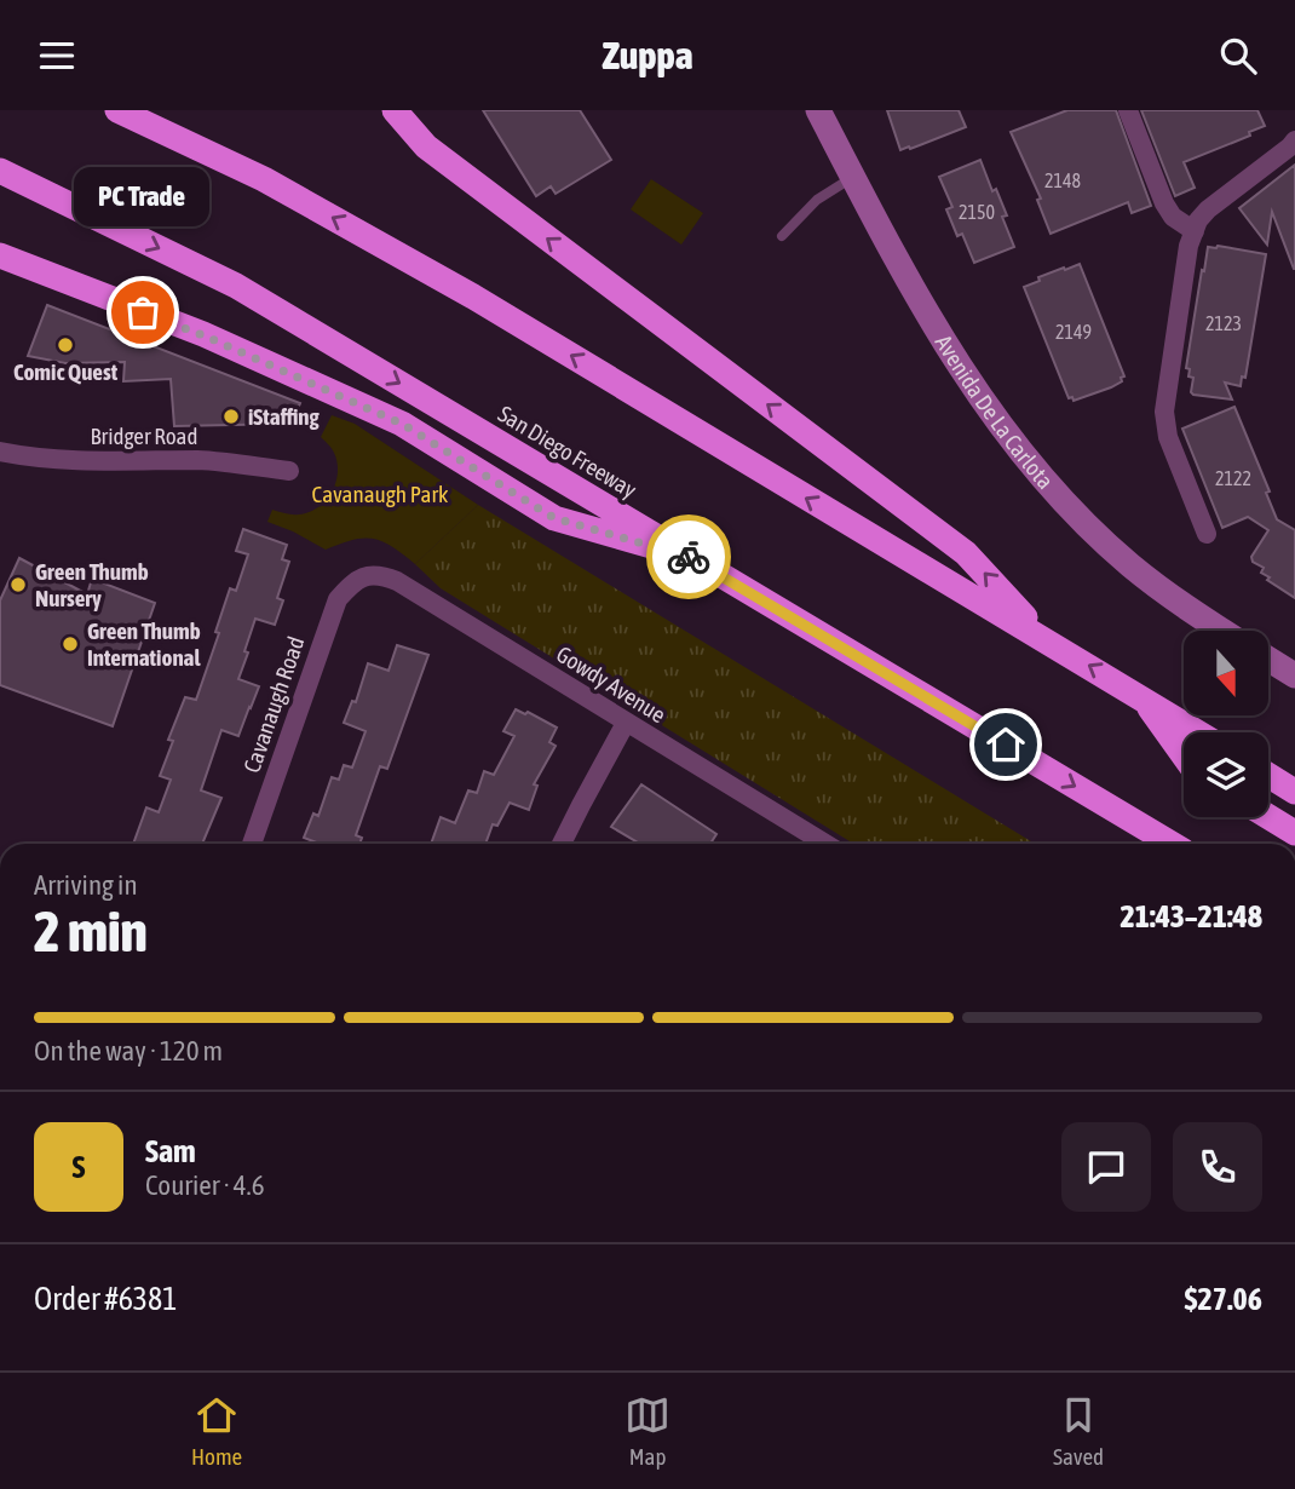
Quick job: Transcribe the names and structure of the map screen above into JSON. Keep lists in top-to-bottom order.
{
  "streets": {
    "highway": ["San Diego Freeway"],
    "main road": ["Avenida De La Carlota"],
    "street": ["Bridger Road", "Gowdy Avenue", "Cavanaugh Road"]
  },
  "crossings": [
    ["Gowdy Avenue", "Cavanaugh Road"]
  ],
  "parks": ["Cavanaugh Park"],
  "places": [
    "PC Trade",
    "Comic Quest",
    "iStaffing",
    "Green Thumb Nursery",
    "Green Thumb International"
  ],
  "house_numbers": [
    "2148",
    "2150",
    "2123",
    "2149",
    "2122"
  ],
  "north": "bottom",
  "page": {
    "header": "Zuppa",
    "bubble": "PC Trade",
    "heading": ["2 min", "Arriving in", "21:43–21:48"],
    "panel": [
      "Sam",
      "Courier · 4.6",
      "Order #6381",
      "$27.06"
    ],
    "bar": "On the way · 120 m",
    "round": "S",
    "tabs": ["Home", "Map", "Saved"]
  }
}
